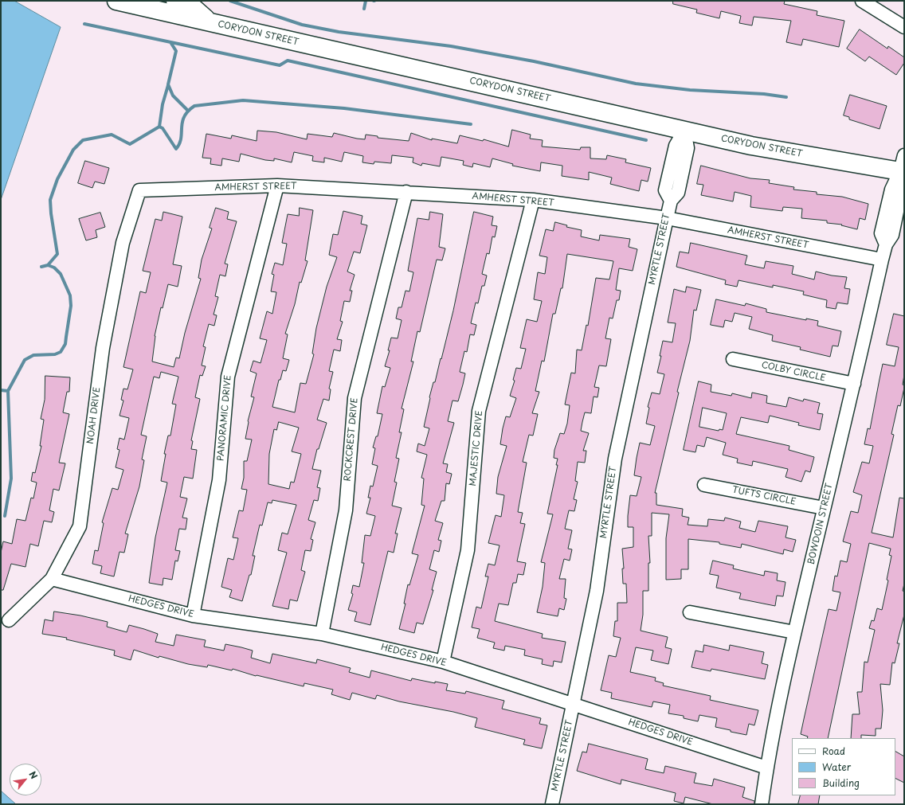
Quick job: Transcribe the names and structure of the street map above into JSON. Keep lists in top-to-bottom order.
{
  "streets": {
    "main road": ["CORYDON STREET"],
    "street": [
      "AMHERST STREET",
      "MYRTLE STREET",
      "COLBY CIRCLE",
      "NOAH DRIVE",
      "PANORAMIC DRIVE",
      "ROCKCREST DRIVE",
      "MAJESTIC DRIVE",
      "TUFTS CIRCLE",
      "BOWDOIN STREET",
      "HEDGES DRIVE"
    ]
  },
  "crossings": [
    ["CORYDON STREET", "MYRTLE STREET"],
    ["CORYDON STREET", "BOWDOIN STREET"],
    ["AMHERST STREET", "MYRTLE STREET"],
    ["AMHERST STREET", "NOAH DRIVE"],
    ["AMHERST STREET", "PANORAMIC DRIVE"],
    ["AMHERST STREET", "ROCKCREST DRIVE"],
    ["AMHERST STREET", "MAJESTIC DRIVE"],
    ["AMHERST STREET", "BOWDOIN STREET"],
    ["MYRTLE STREET", "HEDGES DRIVE"],
    ["COLBY CIRCLE", "BOWDOIN STREET"],
    ["NOAH DRIVE", "HEDGES DRIVE"],
    ["PANORAMIC DRIVE", "HEDGES DRIVE"],
    ["ROCKCREST DRIVE", "HEDGES DRIVE"],
    ["MAJESTIC DRIVE", "HEDGES DRIVE"],
    ["TUFTS CIRCLE", "BOWDOIN STREET"],
    ["BOWDOIN STREET", "HEDGES DRIVE"]
  ],
  "legend": ["Road", "Water", "Building"],
  "north": "top right"
}
